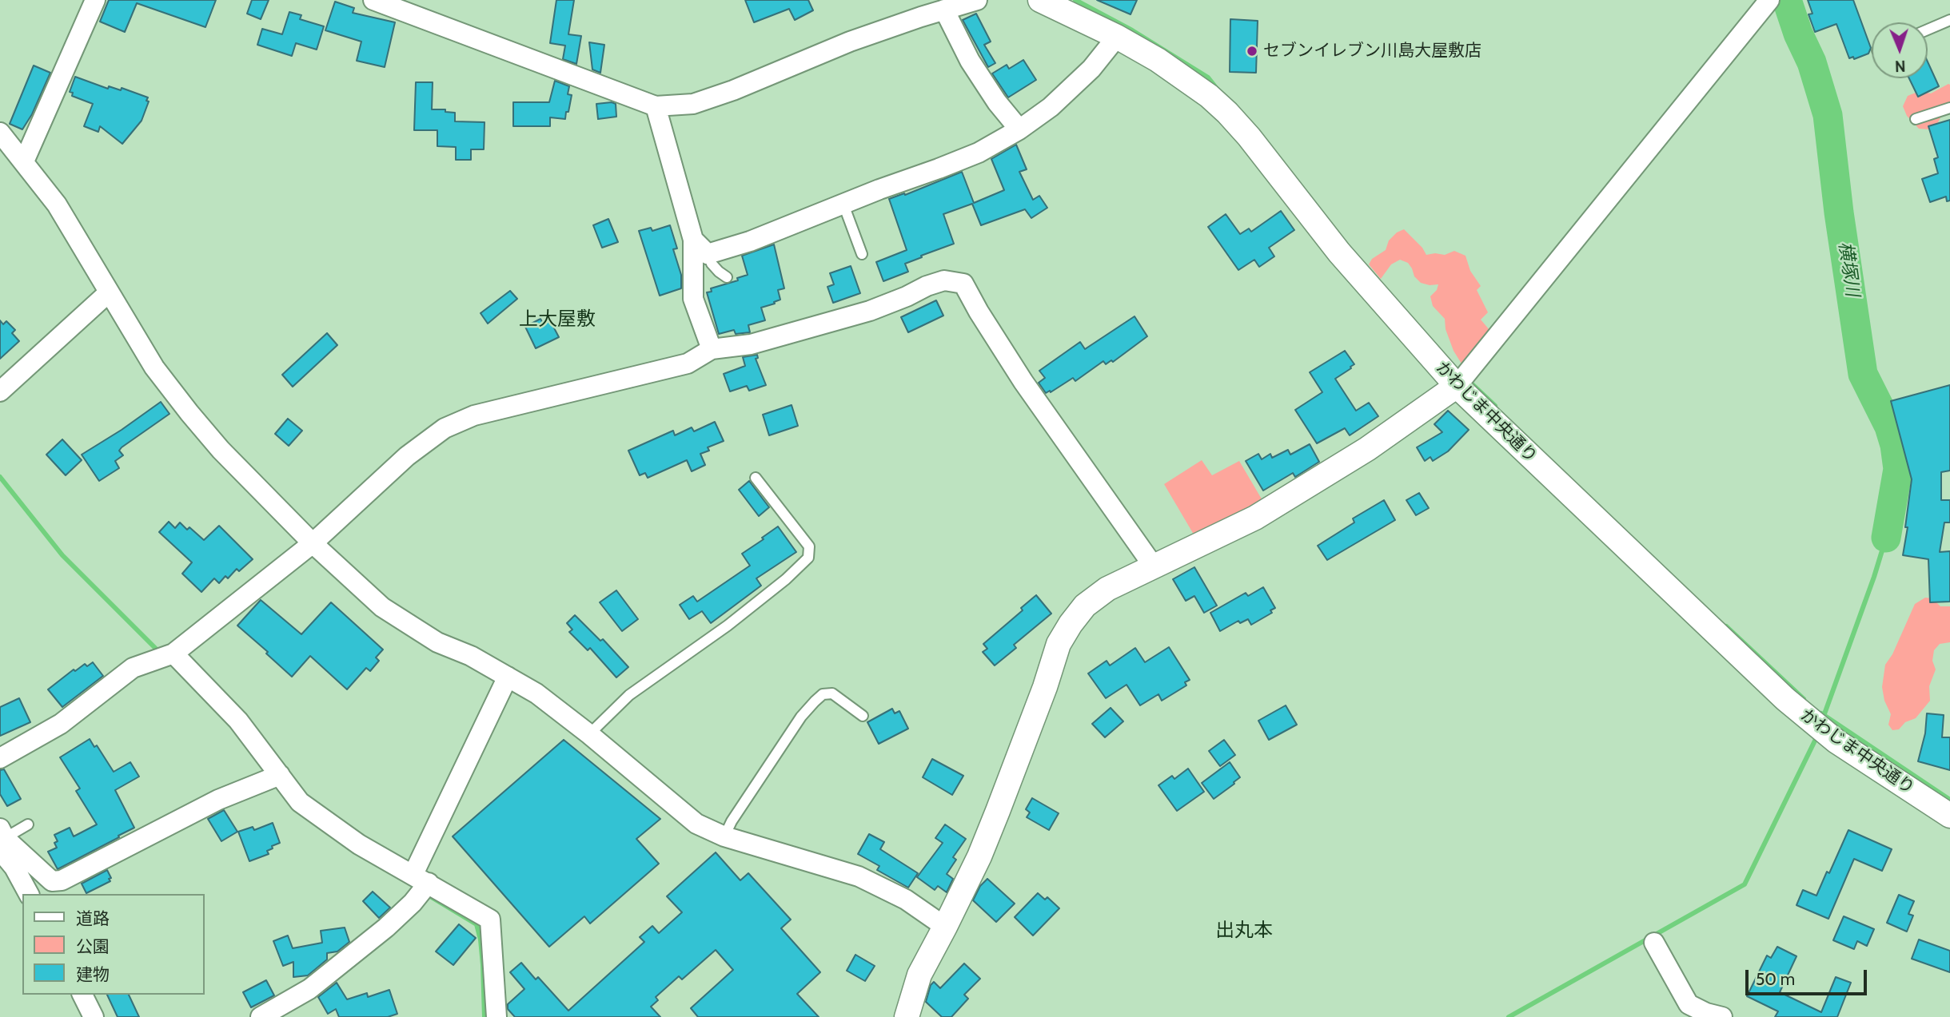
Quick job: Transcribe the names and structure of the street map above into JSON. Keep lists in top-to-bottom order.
{
  "streets": {
    "street": ["かわじま中央通り"]
  },
  "districts": ["上大屋敷", "出丸本"],
  "water": ["横塚川"],
  "places": ["セブンイレブン川島大屋敷店"],
  "legend": ["道路", "公園", "建物"],
  "scale_bar": "50 m",
  "north": "bottom"
}
